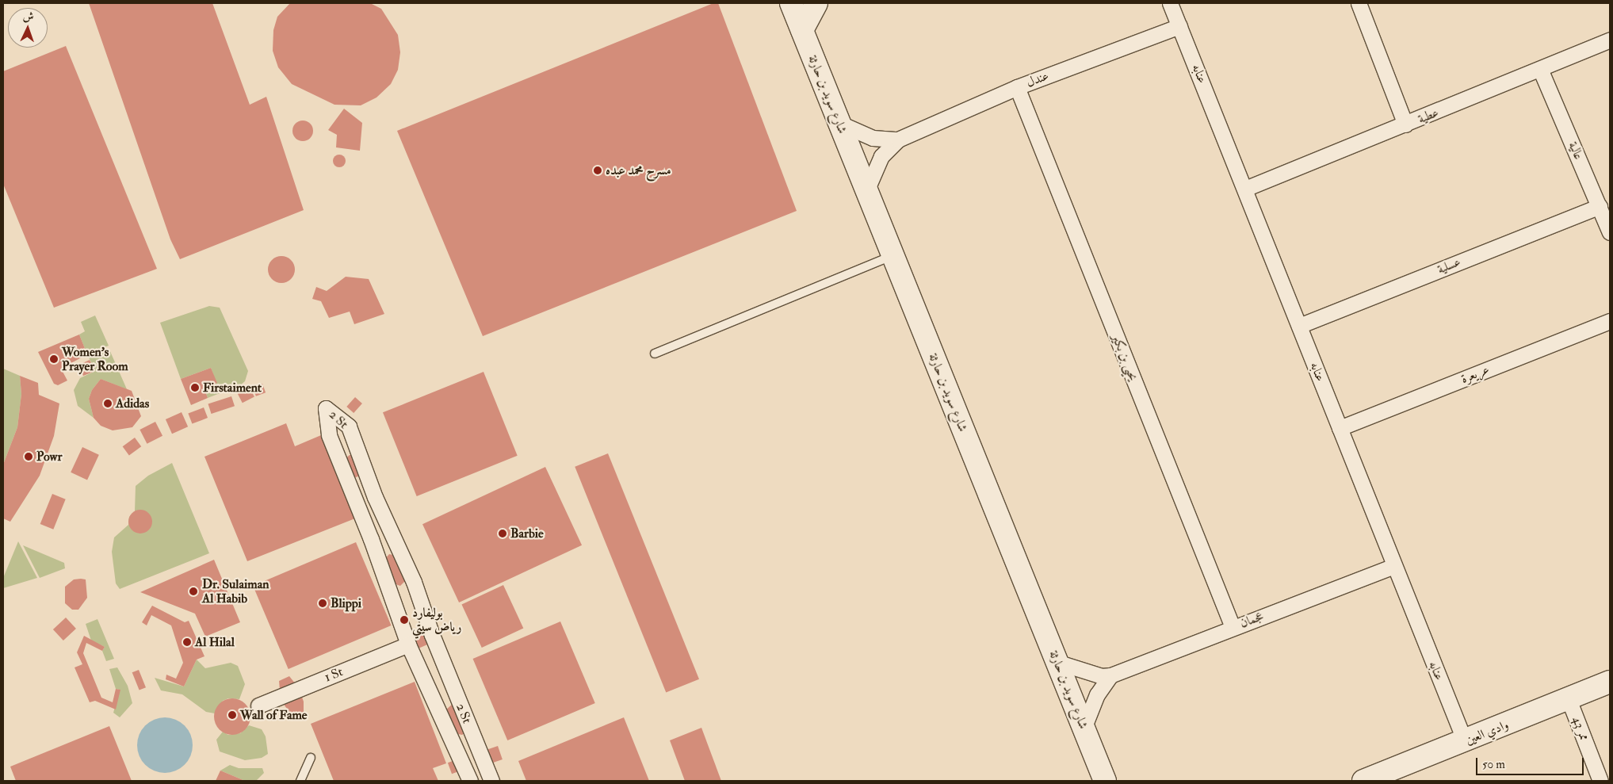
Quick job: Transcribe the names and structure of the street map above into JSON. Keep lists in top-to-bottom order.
{
  "streets": {
    "street": [
      "عنابه",
      "عندل",
      "شارع سويد بن حارثة",
      "عطية",
      "عالية",
      "عسلية",
      "يحيى بن بكير",
      "عريعرة",
      "2 St",
      "عجمان",
      "1 St",
      "ممر 43",
      "وادي العين"
    ]
  },
  "crossings": [
    ["عنابه", "عندل"],
    ["عنابه", "عطية"],
    ["عنابه", "عسلية"],
    ["عنابه", "عريعرة"],
    ["عنابه", "عجمان"],
    ["عنابه", "وادي العين"],
    ["عندل", "شارع سويد بن حارثة"],
    ["عندل", "يحيى بن بكير"],
    ["شارع سويد بن حارثة", "عجمان"],
    ["عطية", "عالية"],
    ["عالية", "عسلية"],
    ["يحيى بن بكير", "عجمان"],
    ["2 St", "1 St"],
    ["ممر 43", "وادي العين"]
  ],
  "places": [
    "مسرح محمد عبده",
    "Women's Prayer Room",
    "Firstaiment",
    "Adidas",
    "Powr",
    "Barbie",
    "Dr. Sulaiman Al Habib",
    "Blippi",
    "بوليفارد رياض سيتي",
    "Al Hilal",
    "Wall of Fame"
  ],
  "scale_bar": "50 m",
  "north": "top"
}
